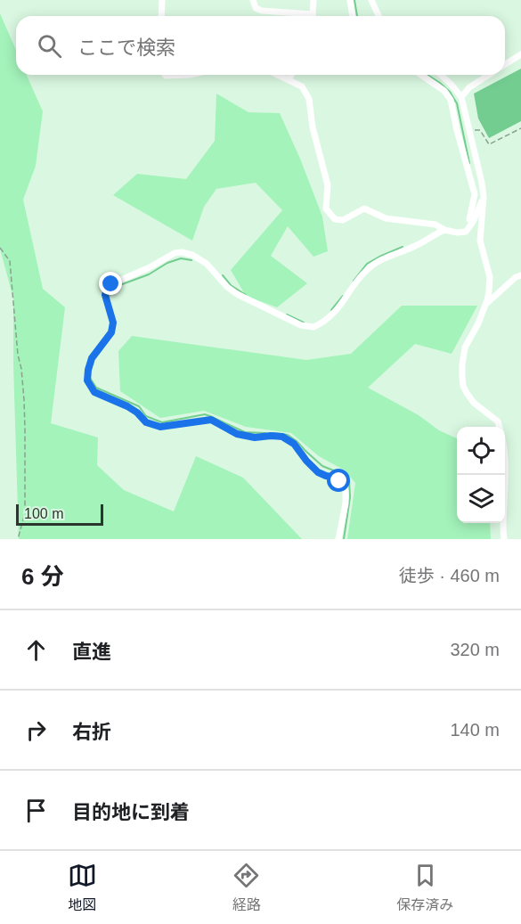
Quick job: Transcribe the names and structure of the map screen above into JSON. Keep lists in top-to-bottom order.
{
  "scale_bar": "100 m",
  "page": {
    "search": "ここで検索",
    "scale": "100 m",
    "heading": ["6 分", "徒歩 · 460 m"],
    "list": [
      ["直進", "320 m"],
      ["右折", "140 m"],
      "目的地に到着"
    ],
    "nav": ["地図", "経路", "保存済み"]
  }
}
